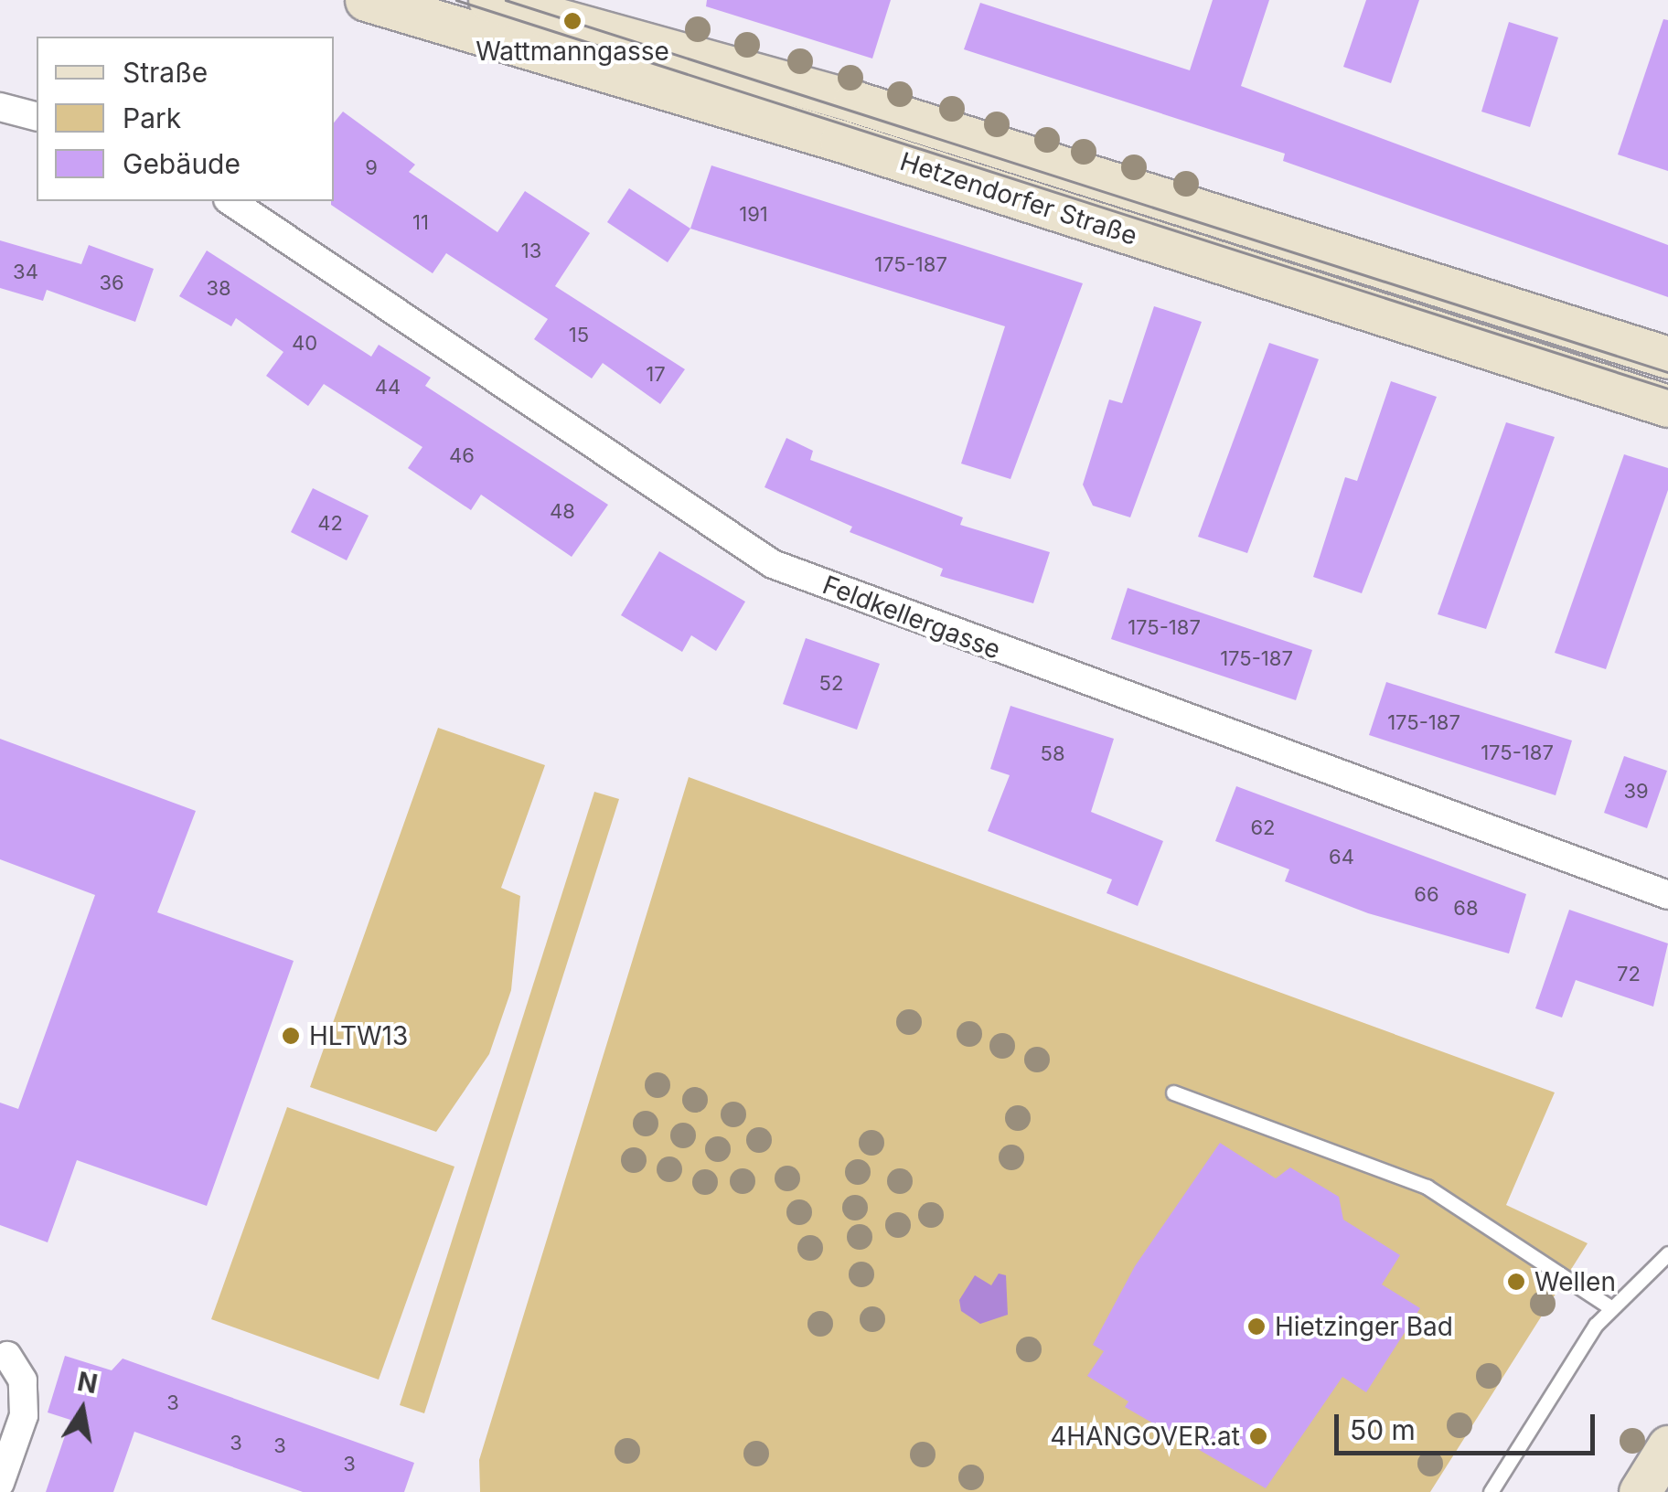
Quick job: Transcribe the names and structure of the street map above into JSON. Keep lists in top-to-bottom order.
{
  "streets": {
    "main road": ["Hetzendorfer Straße"],
    "street": ["Feldkellergasse"]
  },
  "places": [
    "Wattmanngasse",
    "HLTW13",
    "Wellen",
    "Hietzinger Bad",
    "4HANGOVER.at"
  ],
  "house_numbers": [
    "9",
    "191",
    "11",
    "13",
    "175-187",
    "34",
    "36",
    "38",
    "15",
    "40",
    "17",
    "44",
    "46",
    "48",
    "42",
    "175-187",
    "175-187",
    "52",
    "175-187",
    "175-187",
    "58",
    "39",
    "62",
    "64",
    "66",
    "68",
    "72",
    "3",
    "3",
    "3",
    "3"
  ],
  "legend": ["Straße", "Park", "Gebäude"],
  "scale_bar": "50 m",
  "north": "top"
}
